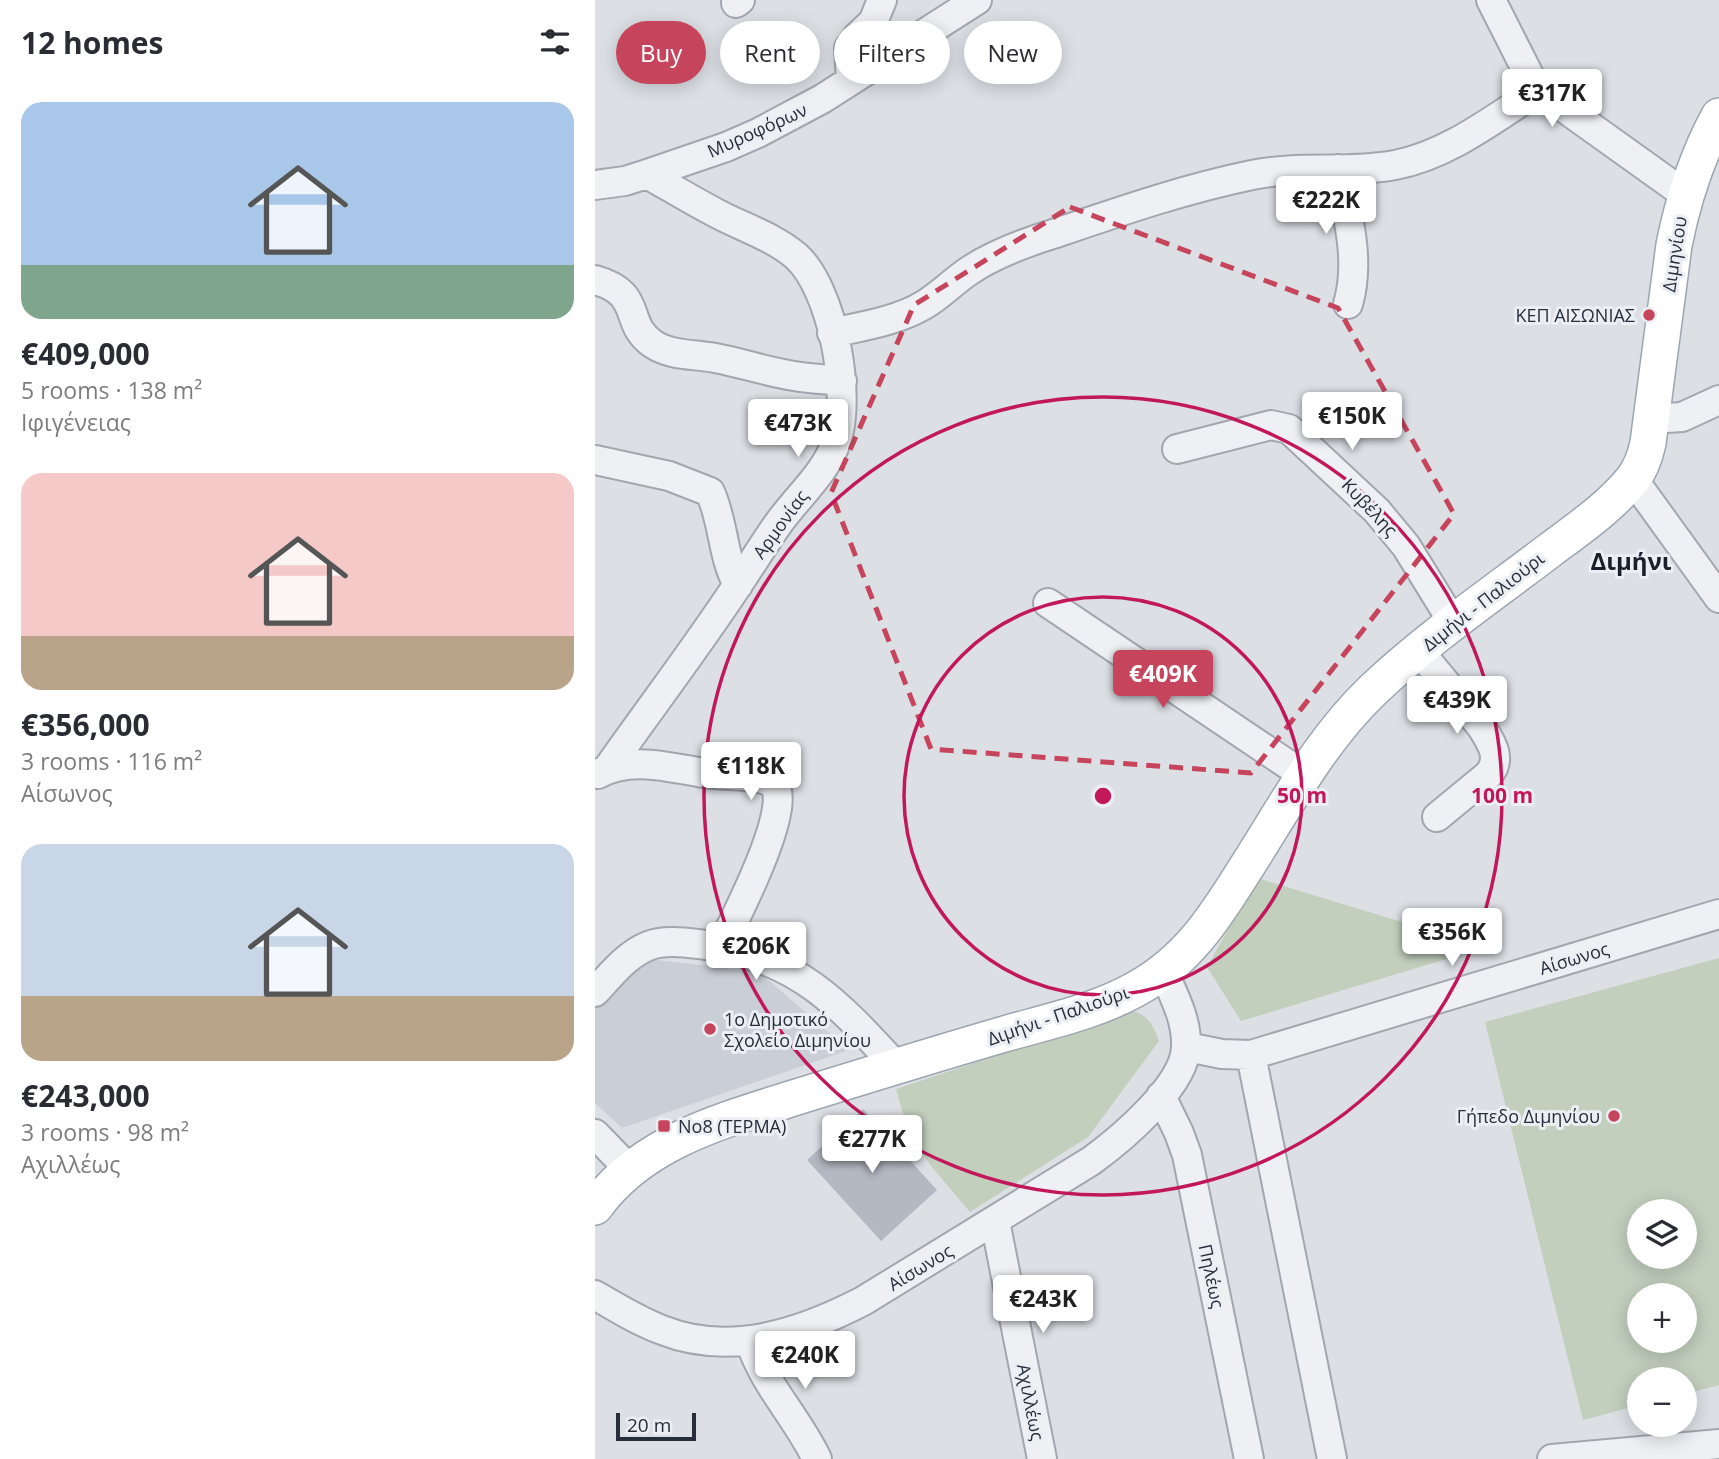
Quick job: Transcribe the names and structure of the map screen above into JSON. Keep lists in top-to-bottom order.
{
  "streets": {
    "main road": ["Διμηνίου", "Διμήνι - Παλιούρι"],
    "street": [
      "Μυροφόρων",
      "Κυβέλης",
      "Αρμονίας",
      "Αίσωνος",
      "Πηλέως",
      "Αχιλλέως"
    ]
  },
  "crossings": [
    ["Μυροφόρων", "Αρμονίας"],
    ["Διμηνίου", "Διμήνι - Παλιούρι"],
    ["Κυβέλης", "Διμήνι - Παλιούρι"],
    ["Αίσωνος", "Πηλέως"],
    ["Αίσωνος", "Αχιλλέως"]
  ],
  "districts": ["Διμήνι"],
  "places": {
    "other": ["ΚΕΠ ΑΙΣΩΝΙΑΣ", "1ο Δημοτικό Σχολείο Διμηνίου", "Γήπεδο Διμηνίου"],
    "transit": ["Νο8 (ΤΕΡΜΑ)"]
  },
  "scale_bar": "20 m",
  "page": {
    "heading": "12 homes",
    "chip": [
      "Buy",
      "Rent",
      "Filters",
      "New"
    ],
    "price": [
      "€317K",
      "€222K",
      "€150K",
      "€473K",
      "€409K",
      "€439K",
      "€118K",
      "€356K",
      "€206K",
      "€277K",
      "€243K",
      "€240K"
    ],
    "list": [
      {
        "name": "€409,000",
        "note": "5 rooms · 138 m² · Ιφιγένειας"
      },
      {
        "name": "€356,000",
        "note": "3 rooms · 116 m² · Αίσωνος"
      },
      {
        "name": "€243,000",
        "note": "3 rooms · 98 m² · Αχιλλέως"
      }
    ],
    "map_buttons": ["+", "−"],
    "scale": "20 m"
  },
  "rings": ["50 m", "100 m"]
}
